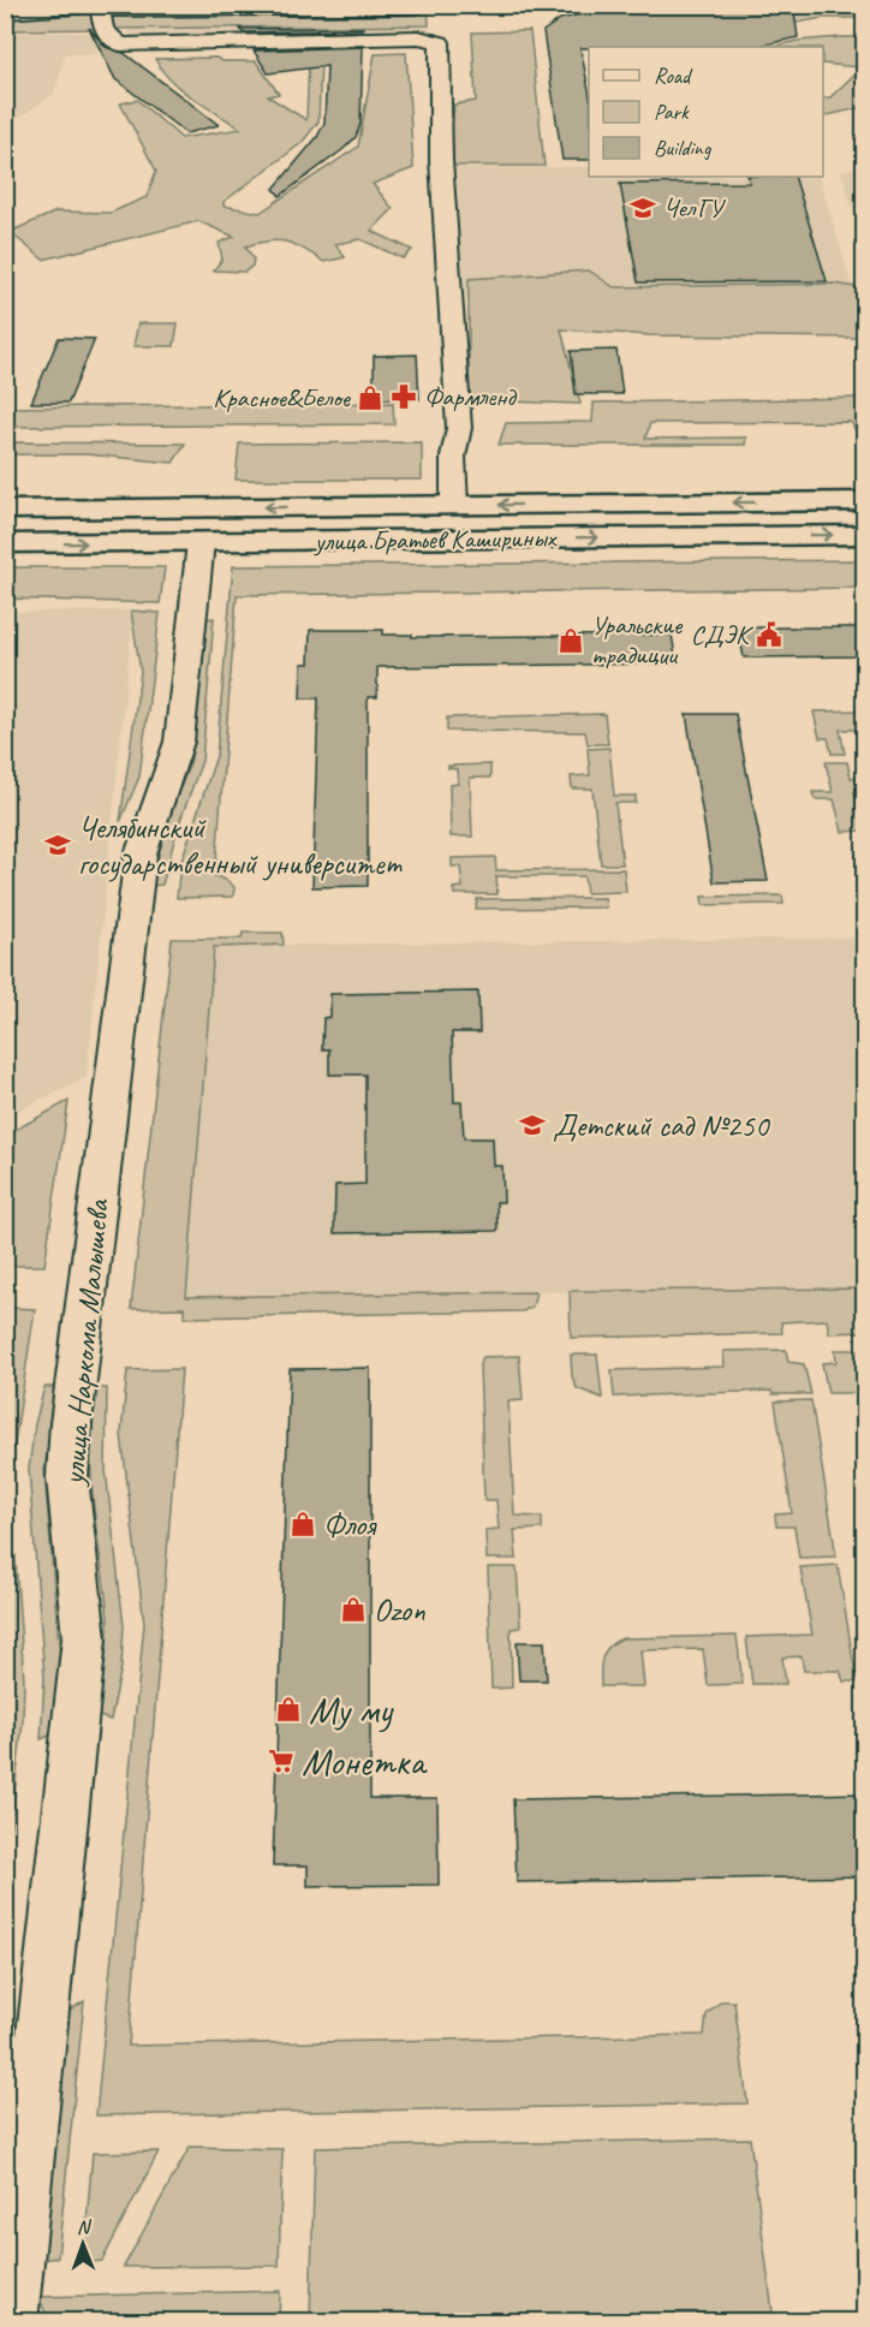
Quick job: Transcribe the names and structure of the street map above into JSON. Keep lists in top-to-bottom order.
{
  "streets": {
    "main road": ["улица Братьев Кашириных"],
    "street": ["улица Наркома Малышева"]
  },
  "crossings": [
    ["улица Братьев Кашириных", "улица Наркома Малышева"]
  ],
  "places": {
    "school or university": ["ЧелГУ", "Челябинский государственный университет", "Детский сад №250"],
    "pharmacy": ["Фармленд"],
    "shop": [
      "Красное&Белое",
      "Уральские традиции",
      "Флоя",
      "Ozon",
      "Му му"
    ],
    "public building": ["СДЭК"],
    "supermarket": ["Монетка"]
  },
  "legend": ["Road", "Park", "Building"],
  "north": "top"
}
